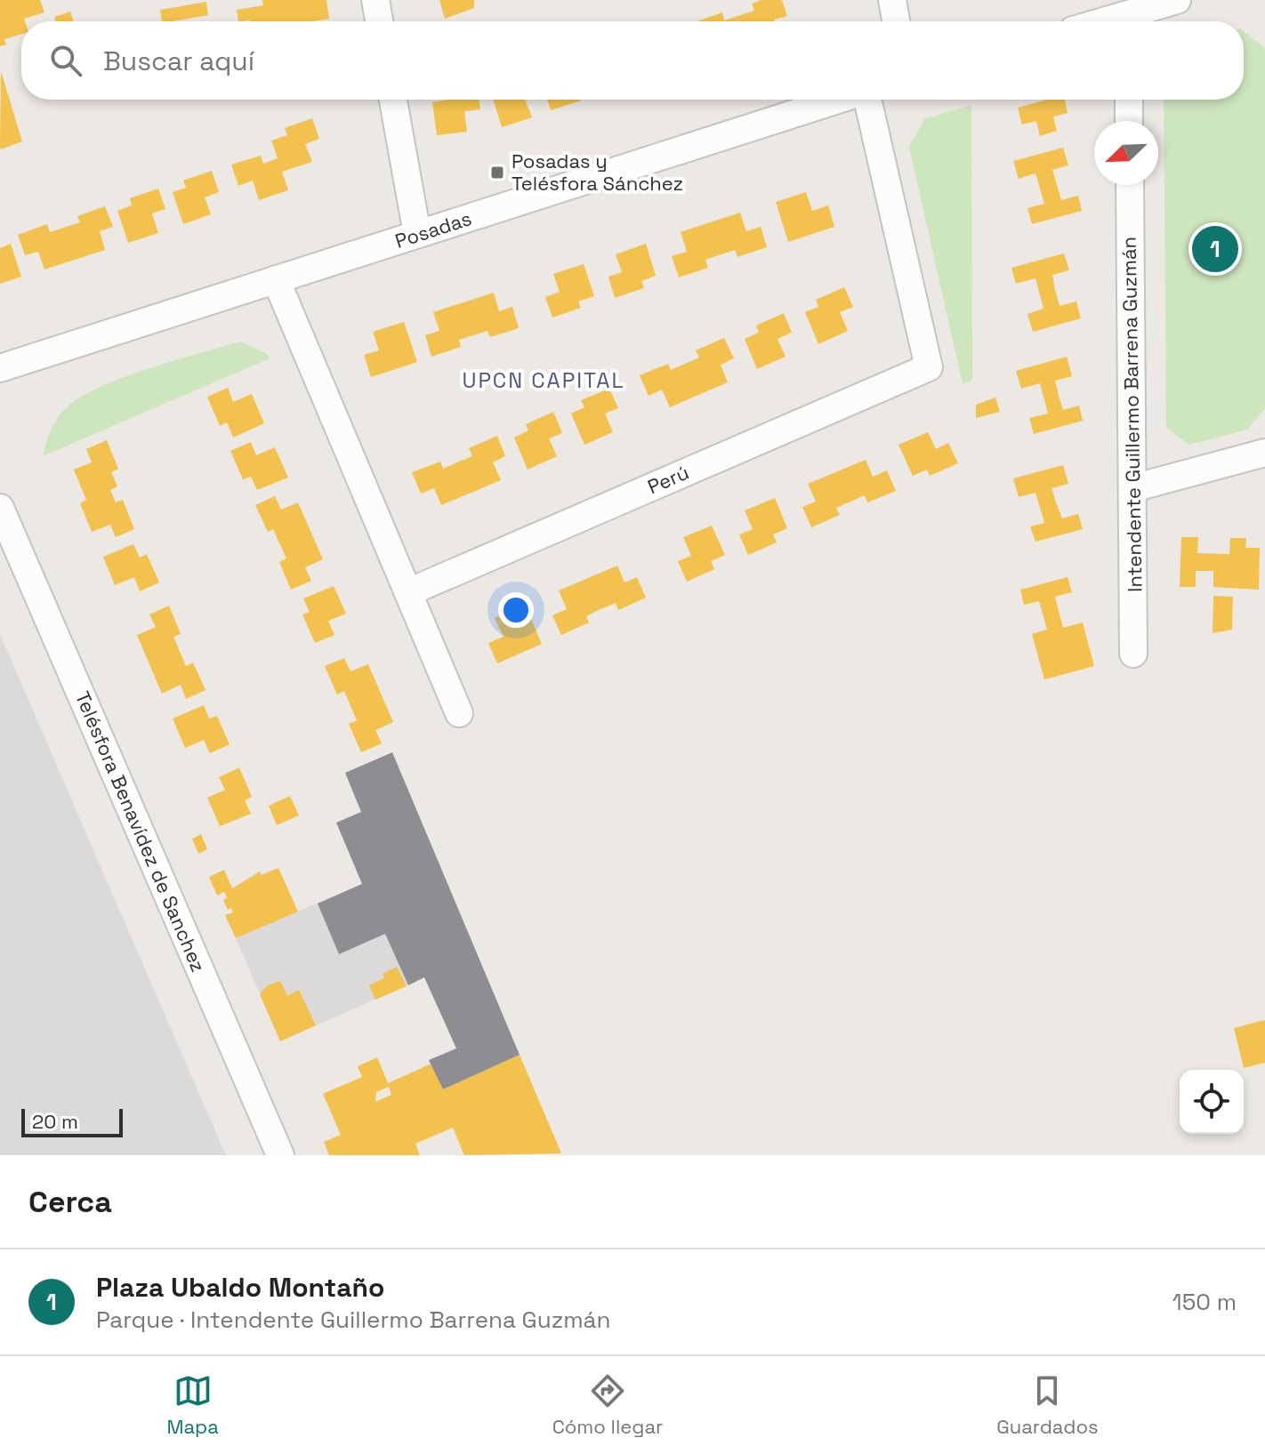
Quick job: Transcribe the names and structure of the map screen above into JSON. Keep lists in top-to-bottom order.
{
  "streets": {
    "street": [
      "Posadas",
      "Intendente Guillermo Barrena Guzmán",
      "Perú",
      "Telésfora Benavídez de Sanchez"
    ]
  },
  "districts": ["UPCN CAPITAL"],
  "places": {
    "transit": ["Posadas y Telésfora Sánchez"]
  },
  "scale_bar": "20 m",
  "north": "bottom left",
  "page": {
    "search": "Buscar aquí",
    "pins": "1",
    "scale": "20 m",
    "heading": "Cerca",
    "list": [
      {
        "mark": "1",
        "name": "Plaza Ubaldo Montaño",
        "note": "Parque · Intendente Guillermo Barrena Guzmán",
        "value": "150 m"
      }
    ],
    "nav": ["Mapa", "Cómo llegar", "Guardados"]
  }
}
